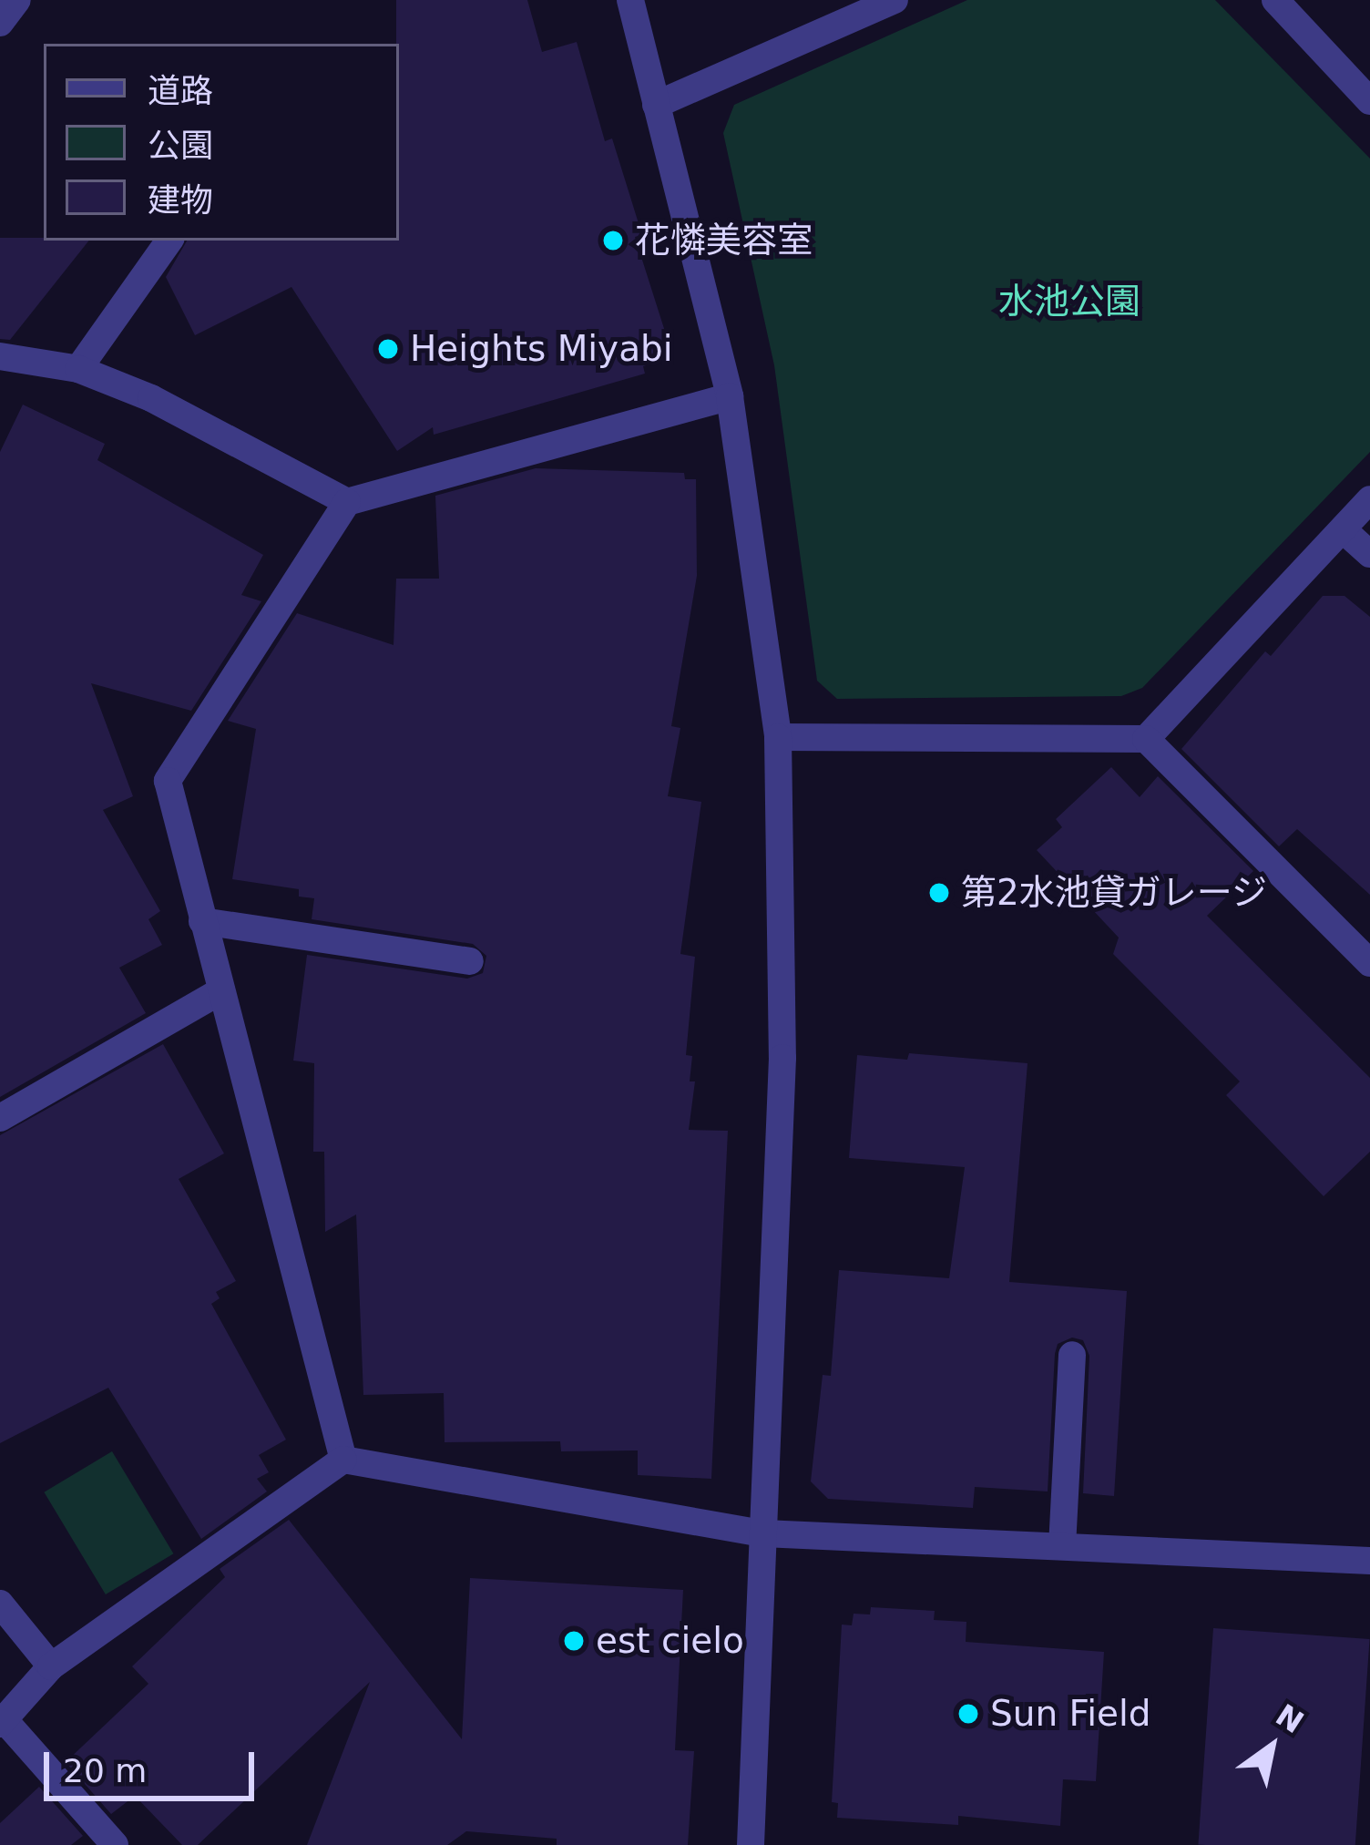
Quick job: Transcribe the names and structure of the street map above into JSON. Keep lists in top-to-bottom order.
{
  "parks": ["水池公園"],
  "places": [
    "花憐美容室",
    "Heights Miyabi",
    "第2水池貸ガレージ",
    "est cielo",
    "Sun Field"
  ],
  "legend": ["道路", "公園", "建物"],
  "scale_bar": "20 m",
  "north": "top right"
}
